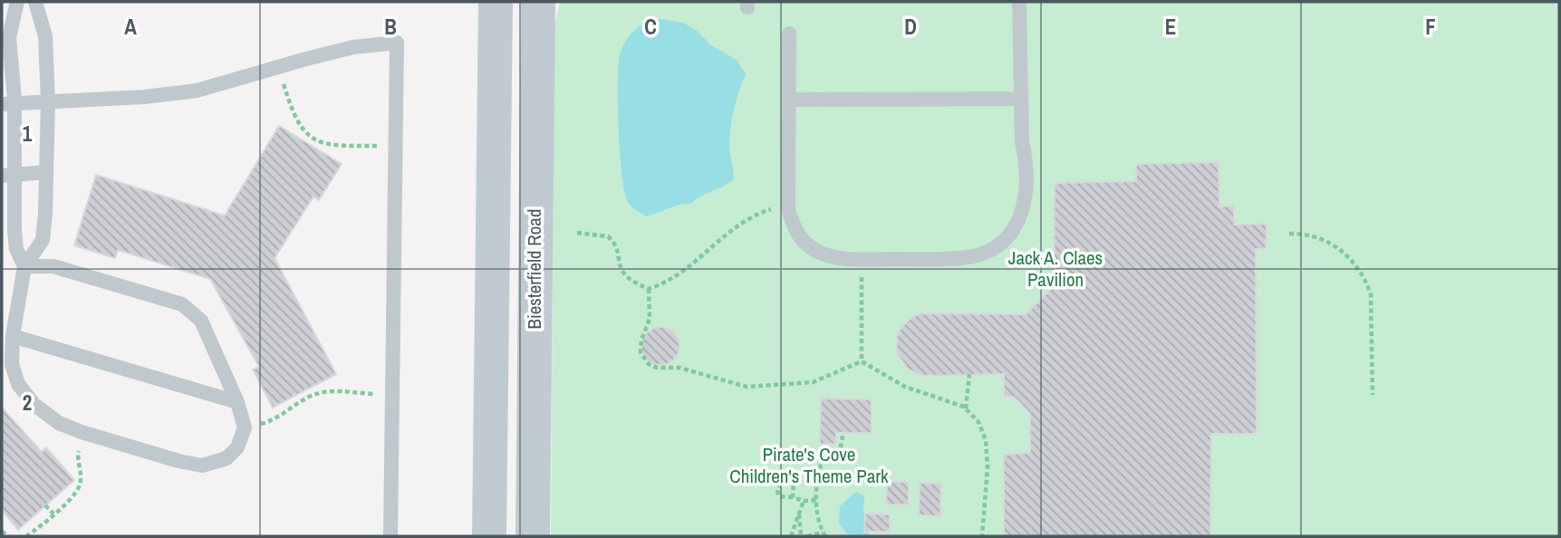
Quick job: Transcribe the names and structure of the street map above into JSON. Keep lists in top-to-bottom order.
{
  "streets": {
    "main road": ["Biesterfield Road"]
  },
  "parks": ["Jack A. Claes Pavilion", "Pirate's Cove Children's Theme Park"],
  "grid": {
    "columns": [
      "A",
      "B",
      "C",
      "D",
      "E",
      "F"
    ],
    "rows": ["1", "2"]
  }
}
